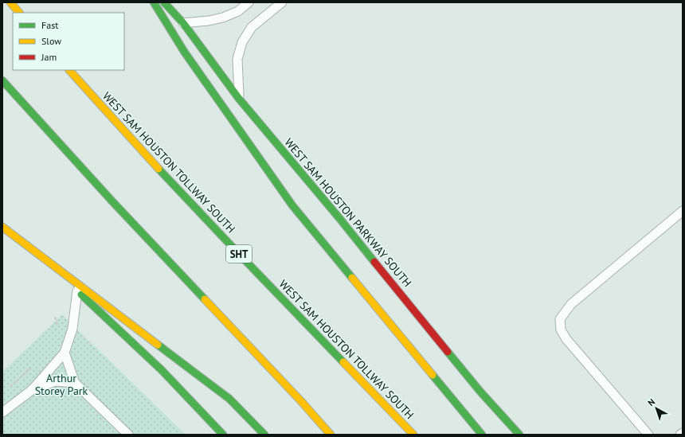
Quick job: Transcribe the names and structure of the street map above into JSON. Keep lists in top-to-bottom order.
{
  "streets": {
    "main road": ["WEST SAM HOUSTON TOLLWAY SOUTH", "WEST SAM HOUSTON PARKWAY SOUTH", "SHT"]
  },
  "parks": ["Arthur Storey Park"],
  "legend": ["Fast", "Slow", "Jam"],
  "north": "top left"
}
